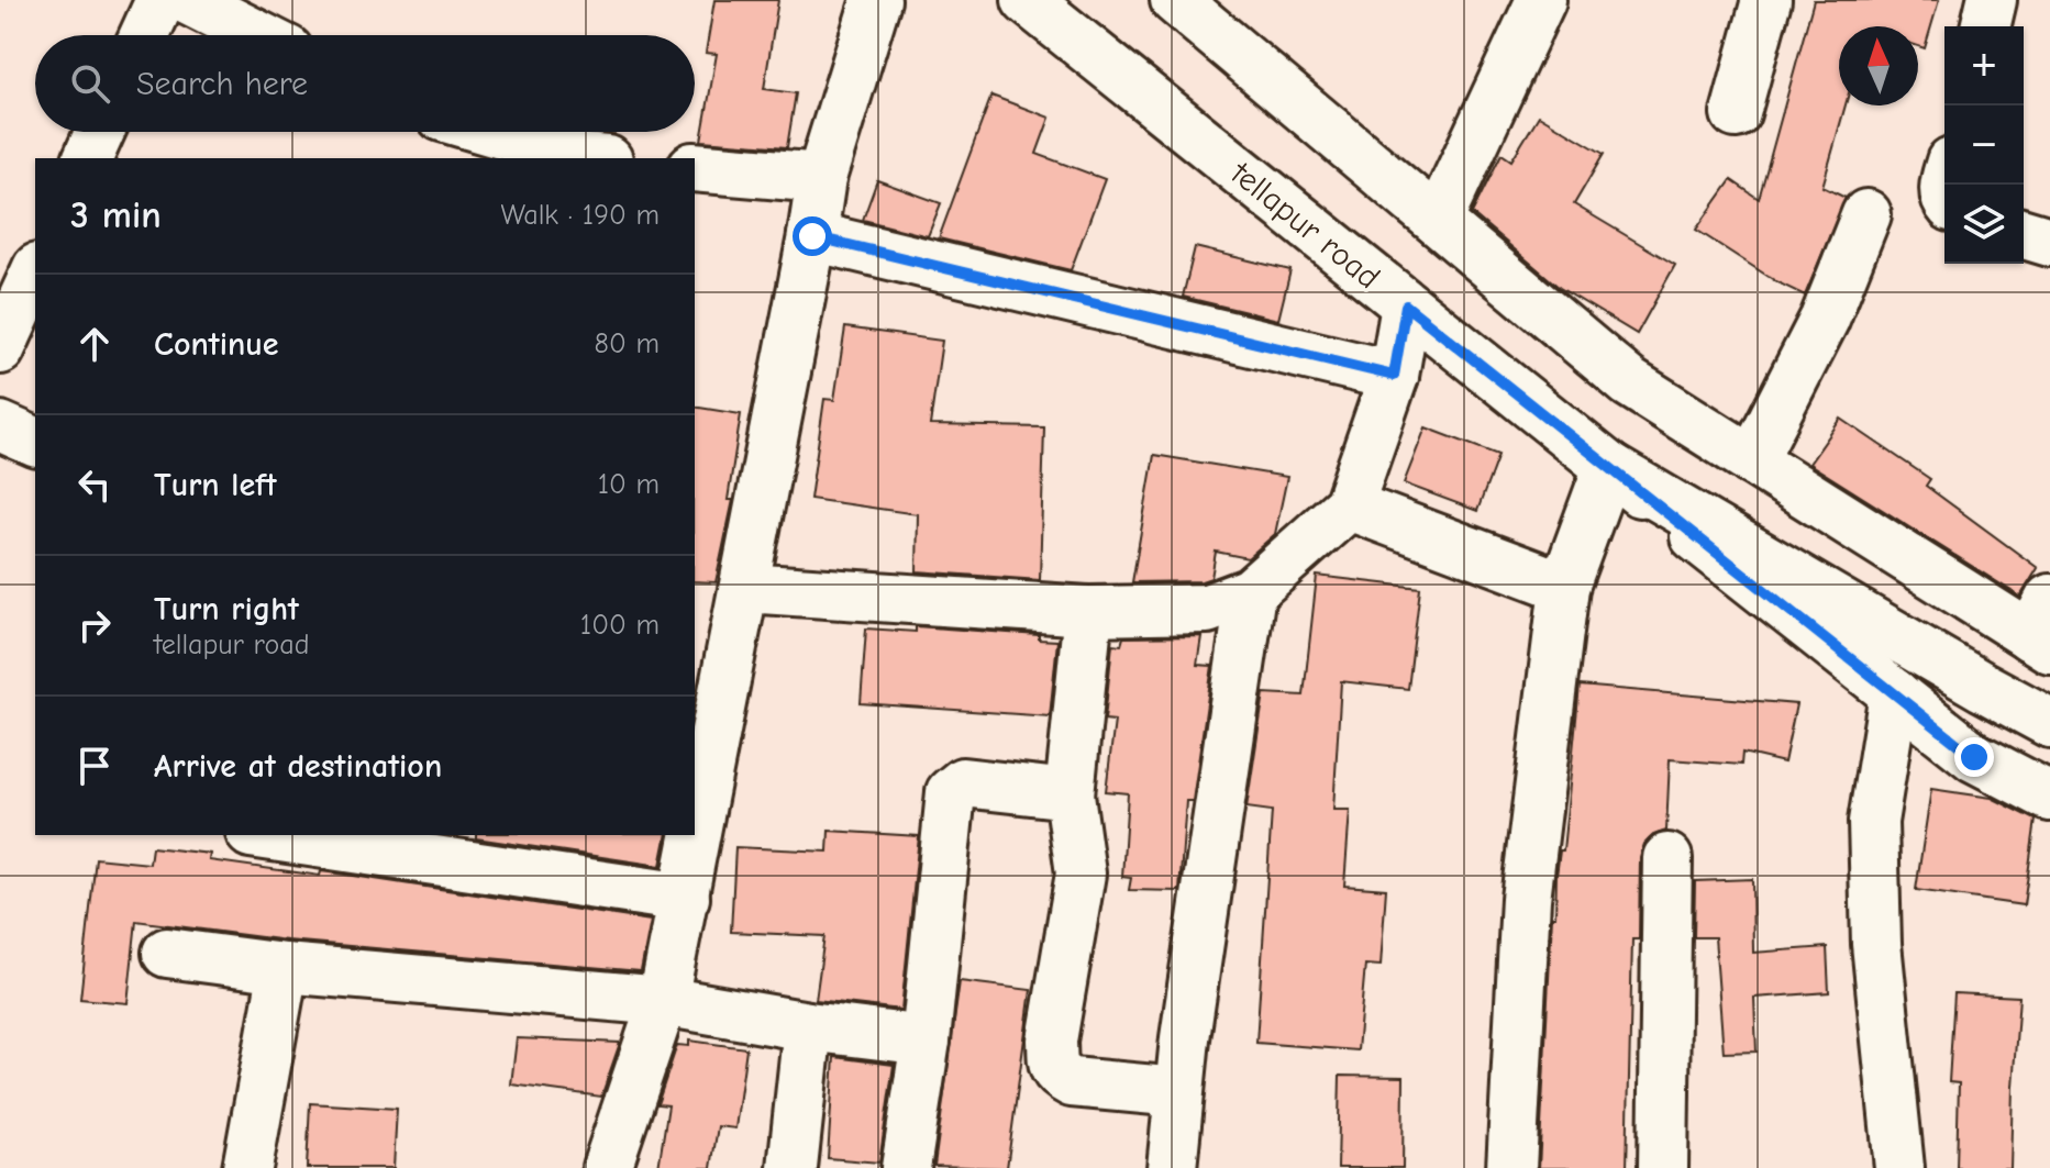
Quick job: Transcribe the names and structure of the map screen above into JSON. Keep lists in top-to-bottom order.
{
  "streets": {
    "street": ["tellapur road"]
  },
  "north": "top",
  "page": {
    "map_buttons": ["+", "−"],
    "search": "Search here",
    "heading": ["3 min", "Walk · 190 m"],
    "list": [
      ["Continue", "80 m"],
      ["Turn left", "10 m"],
      ["Turn right", "tellapur road", "100 m"],
      "Arrive at destination"
    ]
  }
}
